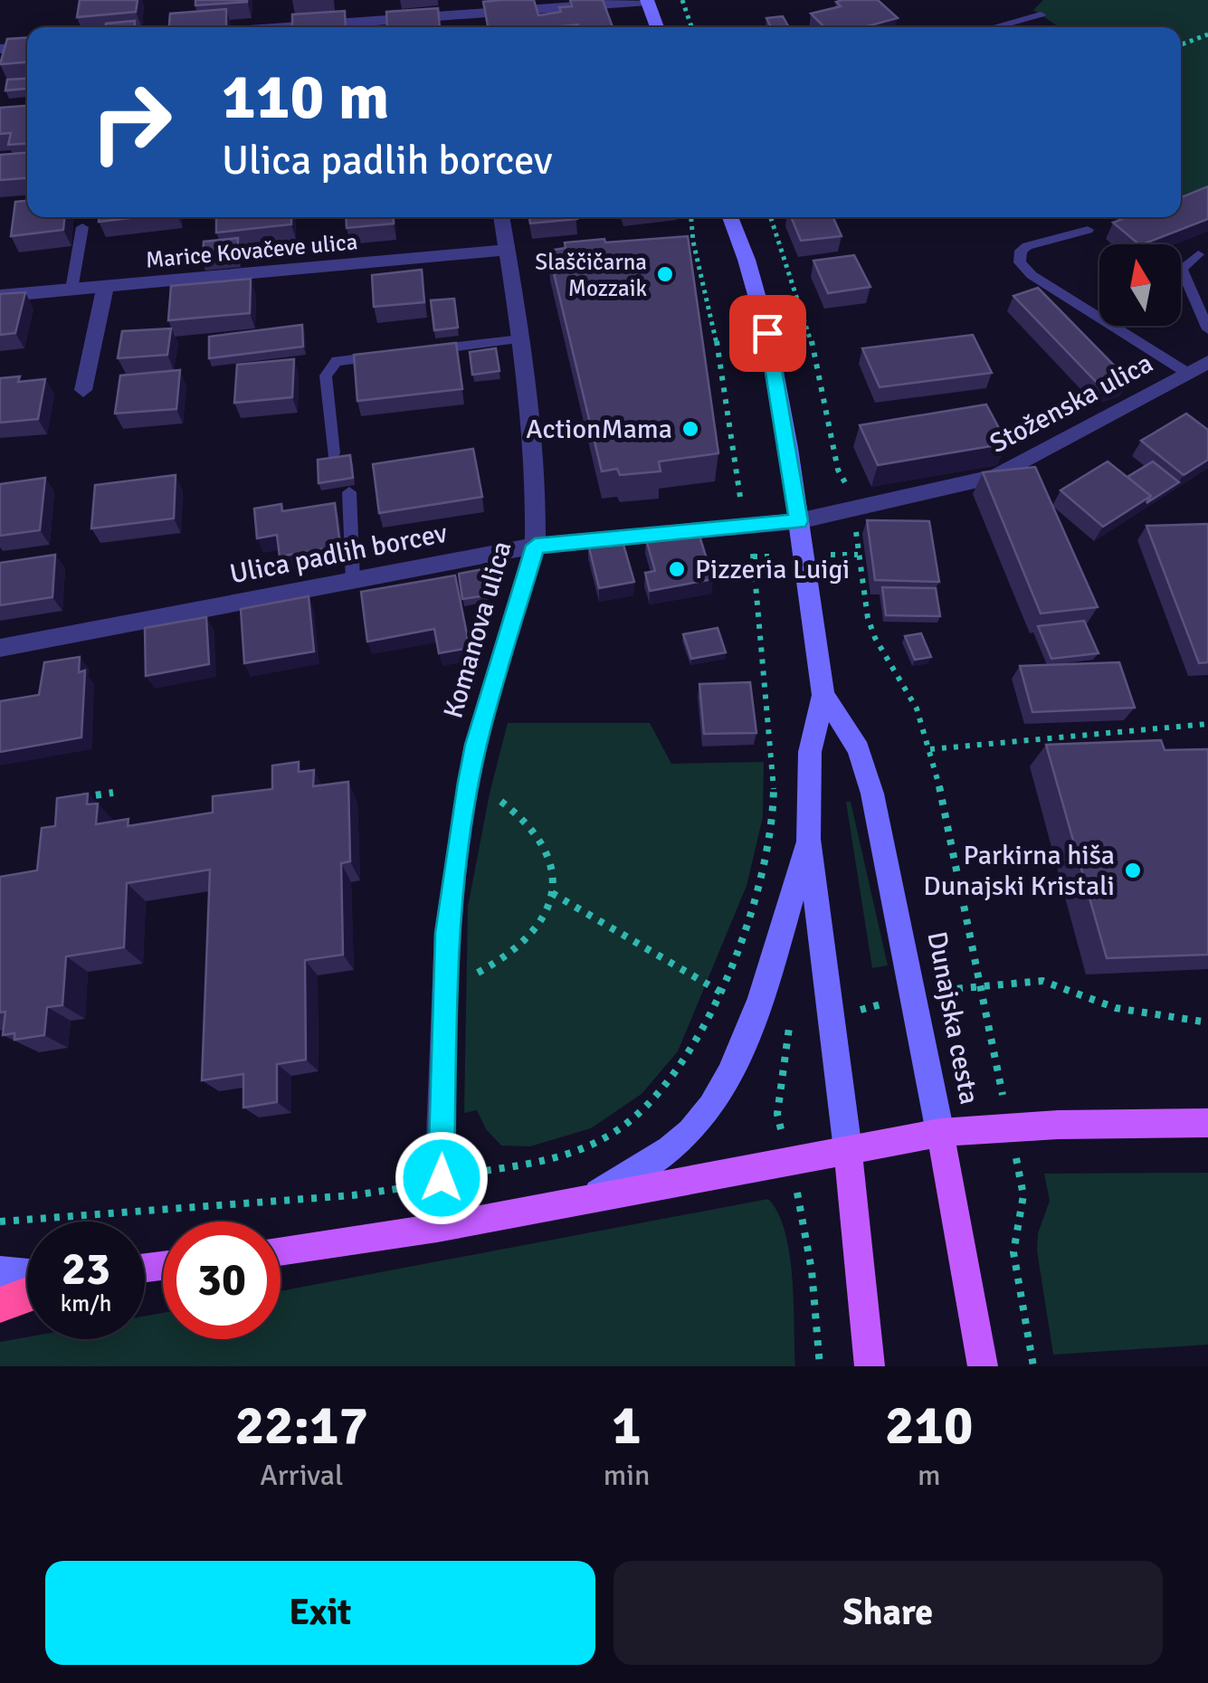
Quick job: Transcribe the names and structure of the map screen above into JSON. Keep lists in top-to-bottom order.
{
  "streets": {
    "main road": ["Dunajska cesta"],
    "street": [
      "Marice Kovačeve ulica",
      "Stoženska ulica",
      "Ulica padlih borcev",
      "Komanova ulica"
    ]
  },
  "crossings": [
    ["Marice Kovačeve ulica", "Komanova ulica"],
    ["Stoženska ulica", "Ulica padlih borcev"],
    ["Stoženska ulica", "Dunajska cesta"],
    ["Ulica padlih borcev", "Komanova ulica"],
    ["Ulica padlih borcev", "Dunajska cesta"]
  ],
  "places": [
    "Slaščičarna Mozzaik",
    "ActionMama",
    "Pizzeria Luigi",
    "Parkirna hiša Dunajski Kristali"
  ],
  "north": "top",
  "page": {
    "turn": ["110 m", "Ulica padlih borcev"],
    "speed": "23 km/h",
    "limit": "30",
    "eta": [
      "22:17",
      "Arrival",
      "1",
      "min",
      "210",
      "m"
    ],
    "buttons": ["Exit", "Share"]
  }
}
